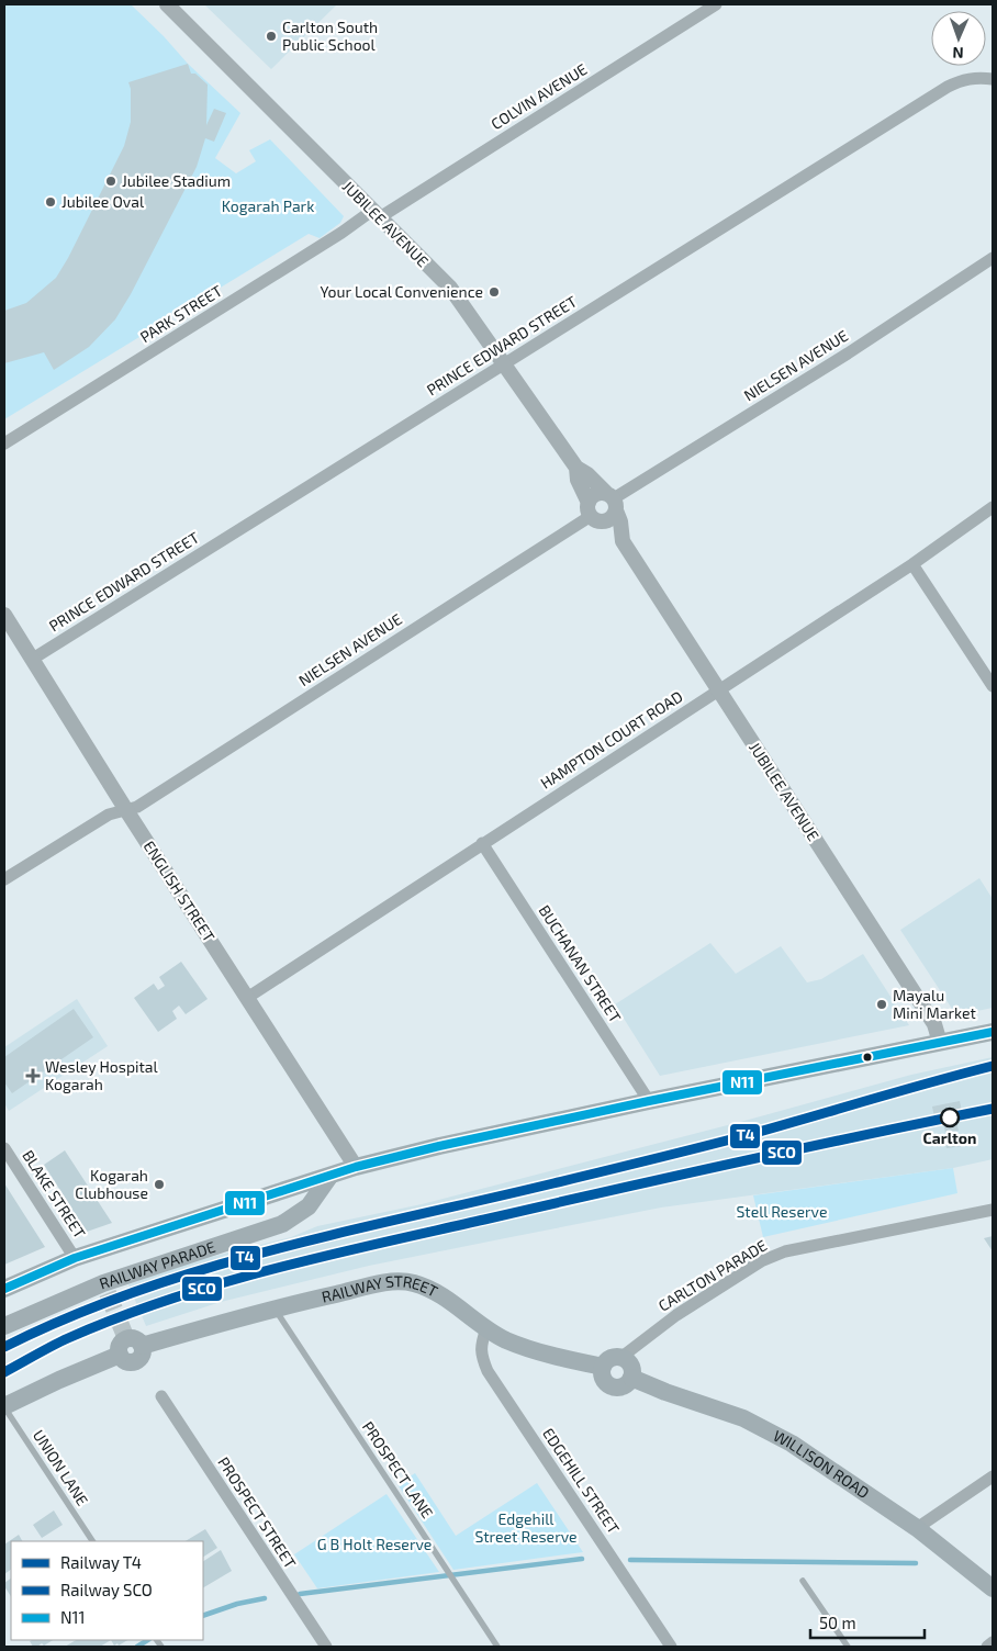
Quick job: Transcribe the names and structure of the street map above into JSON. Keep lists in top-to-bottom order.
{
  "streets": {
    "main road": ["RAILWAY PARADE", "RAILWAY STREET", "WILLISON ROAD"],
    "street": [
      "COLVIN AVENUE",
      "JUBILEE AVENUE",
      "PARK STREET",
      "PRINCE EDWARD STREET",
      "NIELSEN AVENUE",
      "HAMPTON COURT ROAD",
      "ENGLISH STREET",
      "BUCHANAN STREET",
      "BLAKE STREET",
      "CARLTON PARADE",
      "EDGEHILL STREET",
      "PROSPECT STREET"
    ],
    "lane": ["UNION LANE", "PROSPECT LANE"]
  },
  "crossings": [
    ["COLVIN AVENUE", "JUBILEE AVENUE"],
    ["COLVIN AVENUE", "PARK STREET"],
    ["JUBILEE AVENUE", "PARK STREET"],
    ["JUBILEE AVENUE", "PRINCE EDWARD STREET"],
    ["JUBILEE AVENUE", "NIELSEN AVENUE"],
    ["JUBILEE AVENUE", "HAMPTON COURT ROAD"],
    ["PRINCE EDWARD STREET", "ENGLISH STREET"],
    ["NIELSEN AVENUE", "ENGLISH STREET"],
    ["HAMPTON COURT ROAD", "ENGLISH STREET"],
    ["HAMPTON COURT ROAD", "BUCHANAN STREET"],
    ["CARLTON PARADE", "RAILWAY STREET"],
    ["CARLTON PARADE", "WILLISON ROAD"],
    ["RAILWAY STREET", "WILLISON ROAD"],
    ["RAILWAY STREET", "UNION LANE"],
    ["RAILWAY STREET", "PROSPECT LANE"],
    ["RAILWAY STREET", "EDGEHILL STREET"]
  ],
  "parks": [
    "Kogarah Park",
    "Stell Reserve",
    "Edgehill Street Reserve",
    "G B Holt Reserve"
  ],
  "places": {
    "other": [
      "Carlton South Public School",
      "Jubilee Stadium",
      "Jubilee Oval",
      "Your Local Convenience",
      "Mayalu Mini Market",
      "Carlton",
      "Kogarah Clubhouse"
    ],
    "health": ["Wesley Hospital Kogarah"]
  },
  "lines": ["transit line N11", "rail line T4", "rail line SCO"],
  "legend": ["Railway T4", "Railway SCO", "N11"],
  "scale_bar": "50 m",
  "north": "bottom"
}
